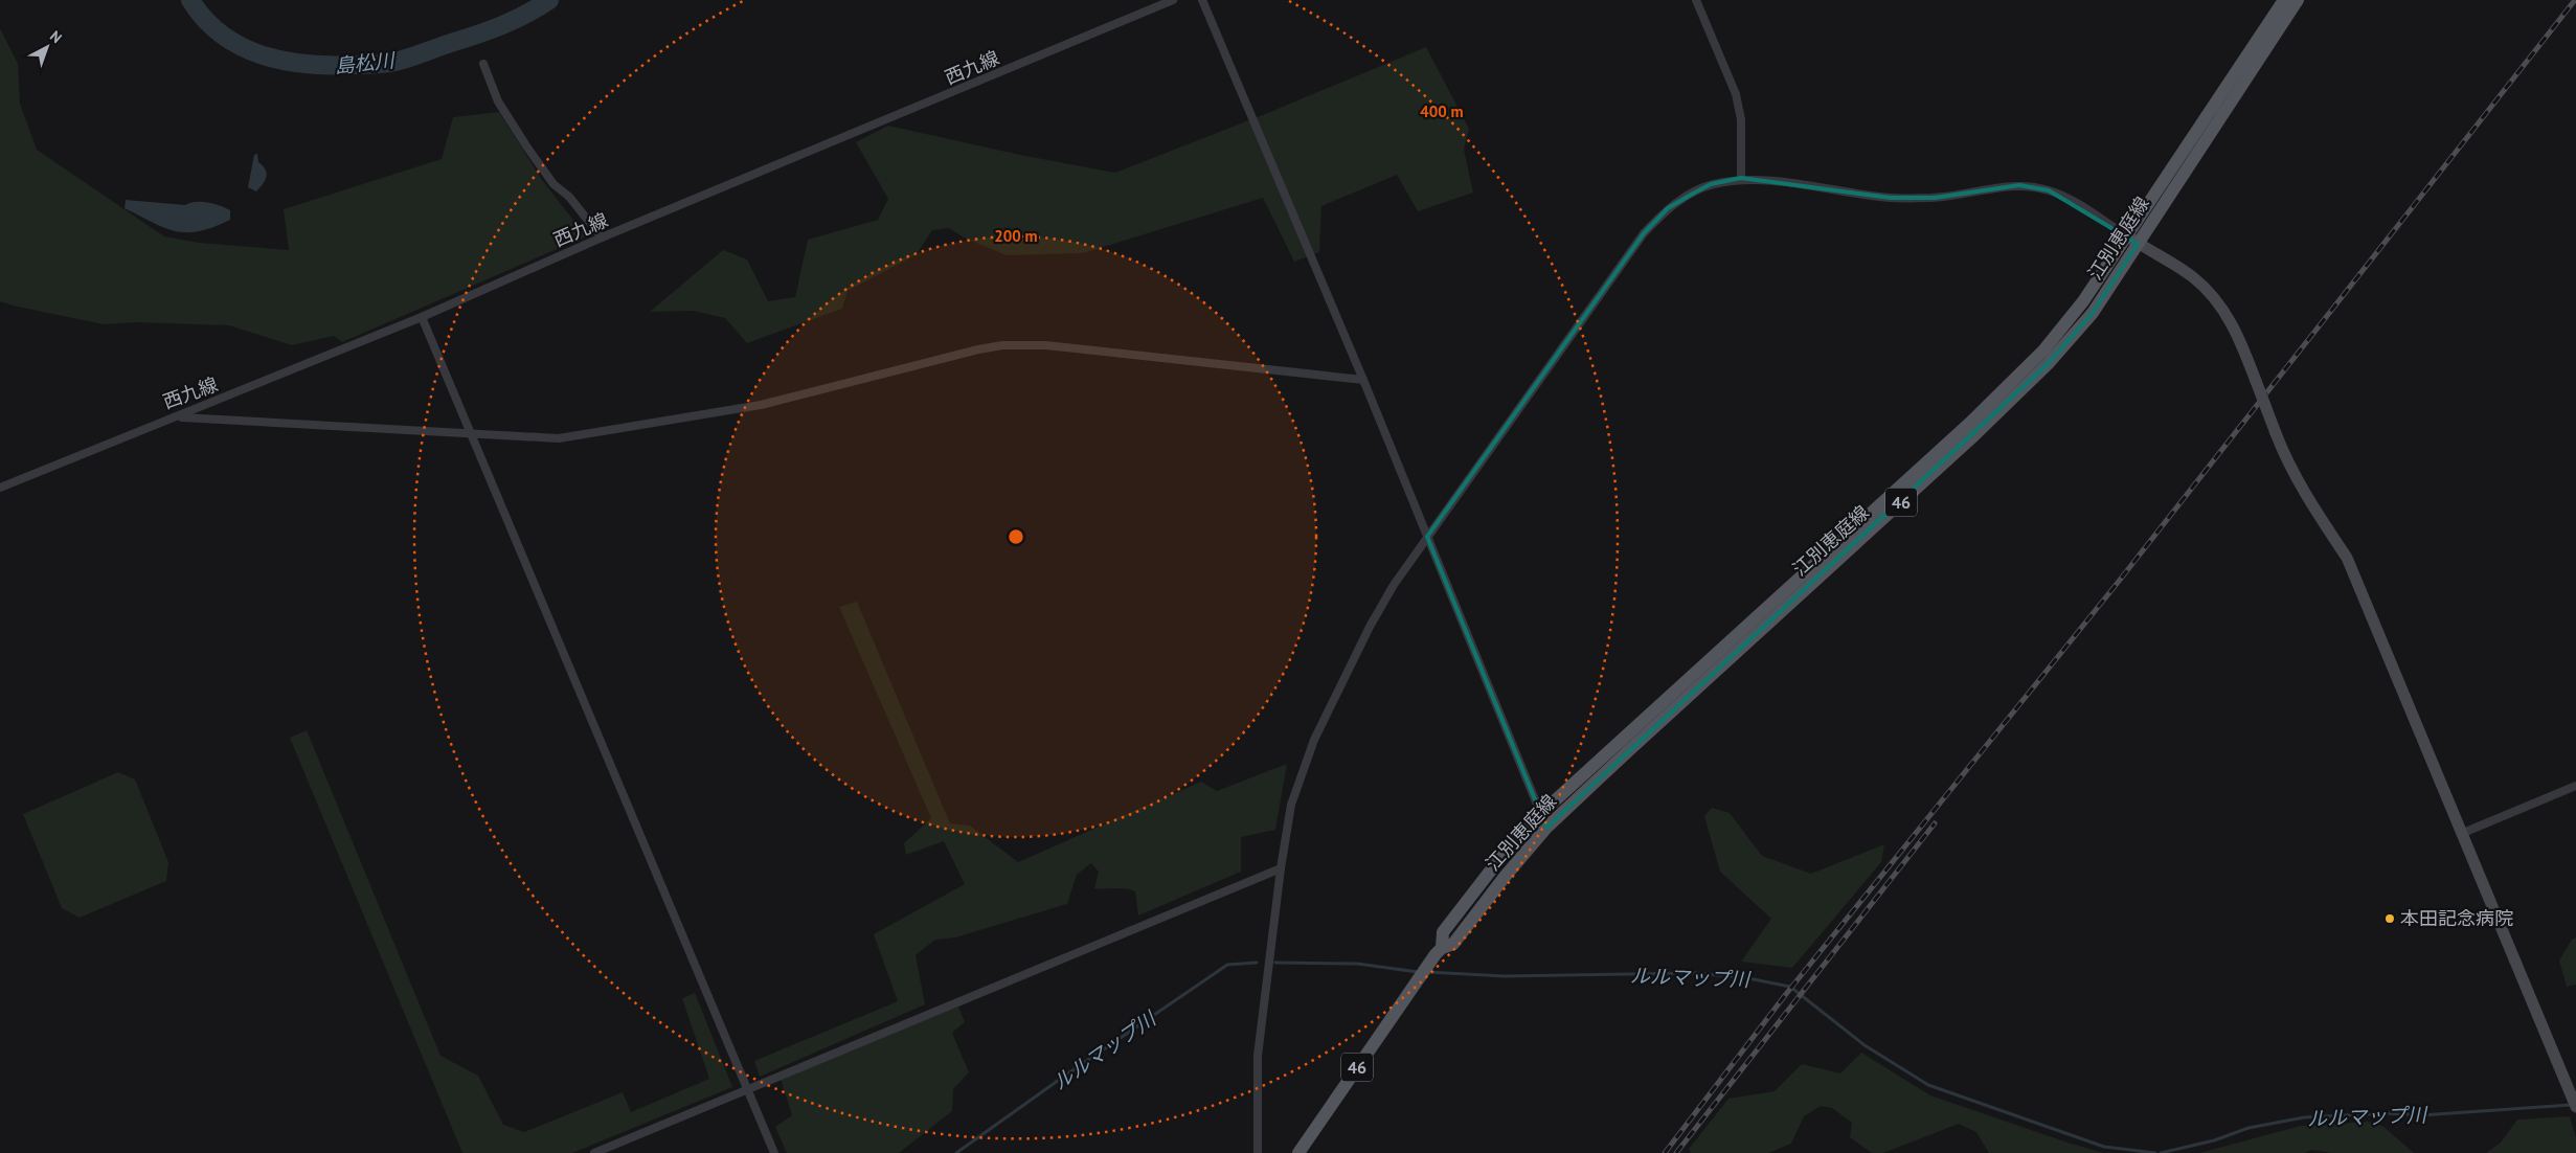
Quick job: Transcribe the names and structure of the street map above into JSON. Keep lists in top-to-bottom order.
{
  "streets": {
    "main road": ["江別恵庭線", "46"],
    "street": ["西九線"]
  },
  "water": ["島松川", "ルルマップ川"],
  "places": ["本田記念病院"],
  "north": "top right",
  "rings": ["400 m", "200 m"]
}
